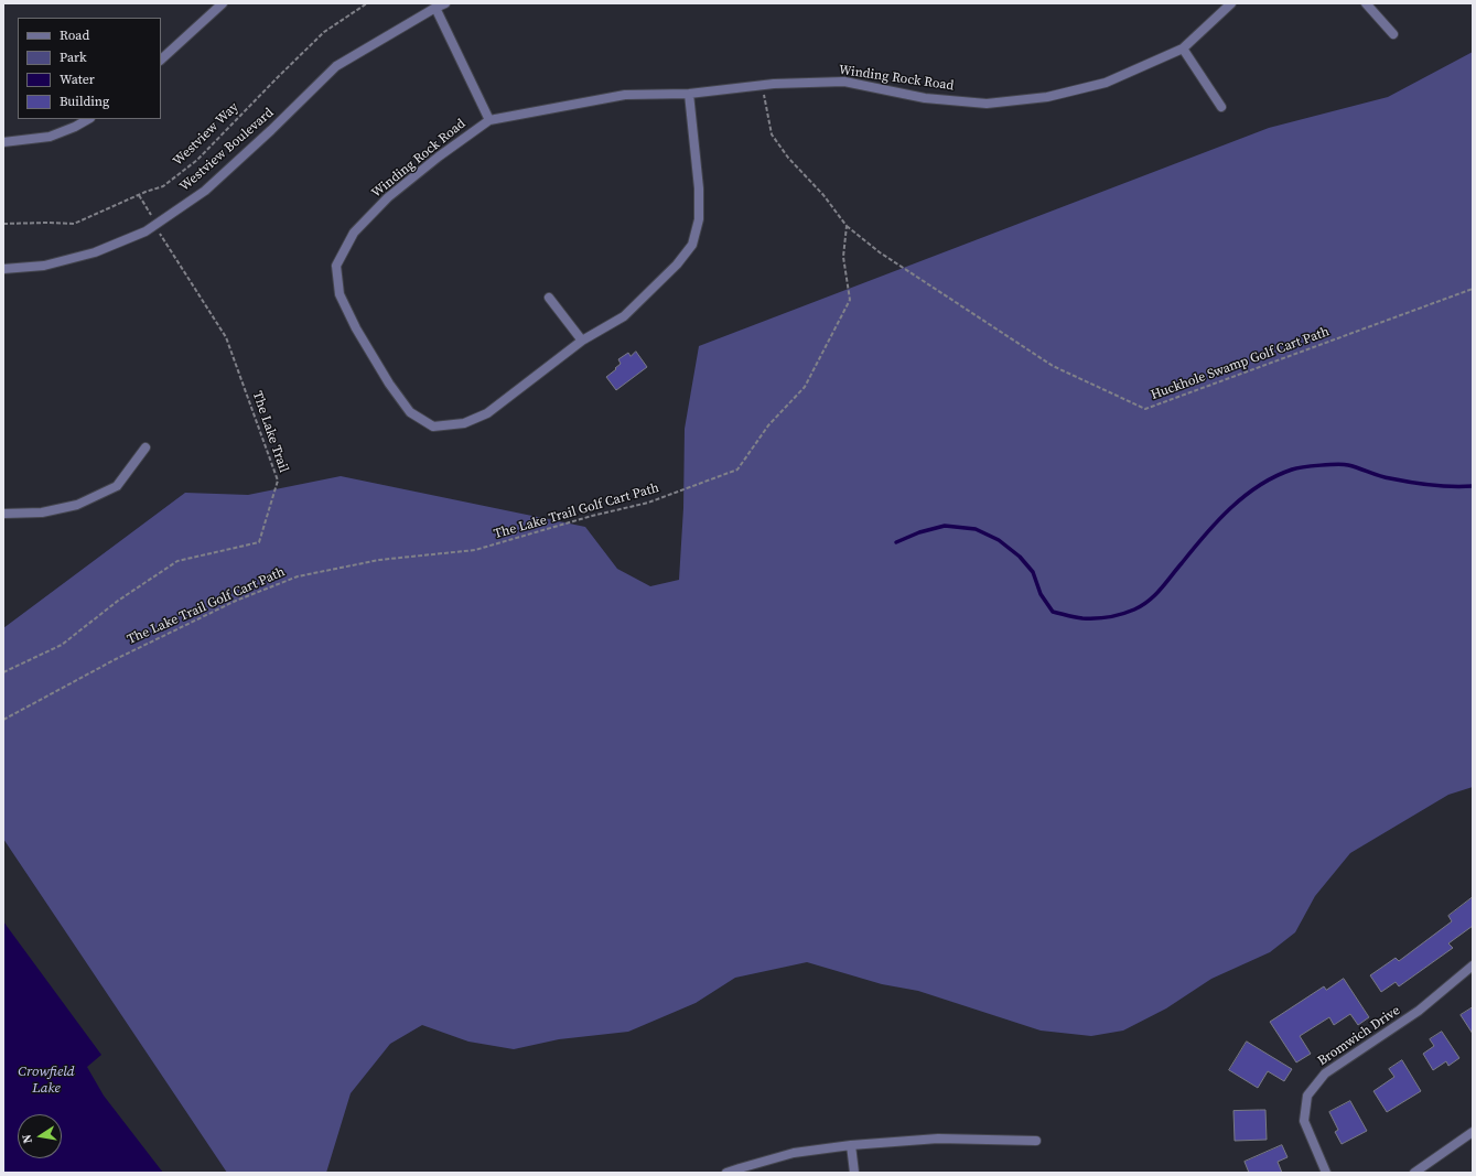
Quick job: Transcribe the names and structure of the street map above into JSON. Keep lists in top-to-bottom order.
{
  "streets": {
    "street": ["Winding Rock Road", "Westview Boulevard", "Bromwich Drive"],
    "path": [
      "Westview Way",
      "Huckhole Swamp Golf Cart Path",
      "The Lake Trail",
      "The Lake Trail Golf Cart Path"
    ]
  },
  "crossings": [
    ["Westview Way", "The Lake Trail"],
    ["Westview Boulevard", "The Lake Trail"],
    ["Huckhole Swamp Golf Cart Path", "The Lake Trail Golf Cart Path"]
  ],
  "water": ["Crowfield Lake"],
  "legend": [
    "Road",
    "Park",
    "Water",
    "Building"
  ],
  "north": "left"
}
